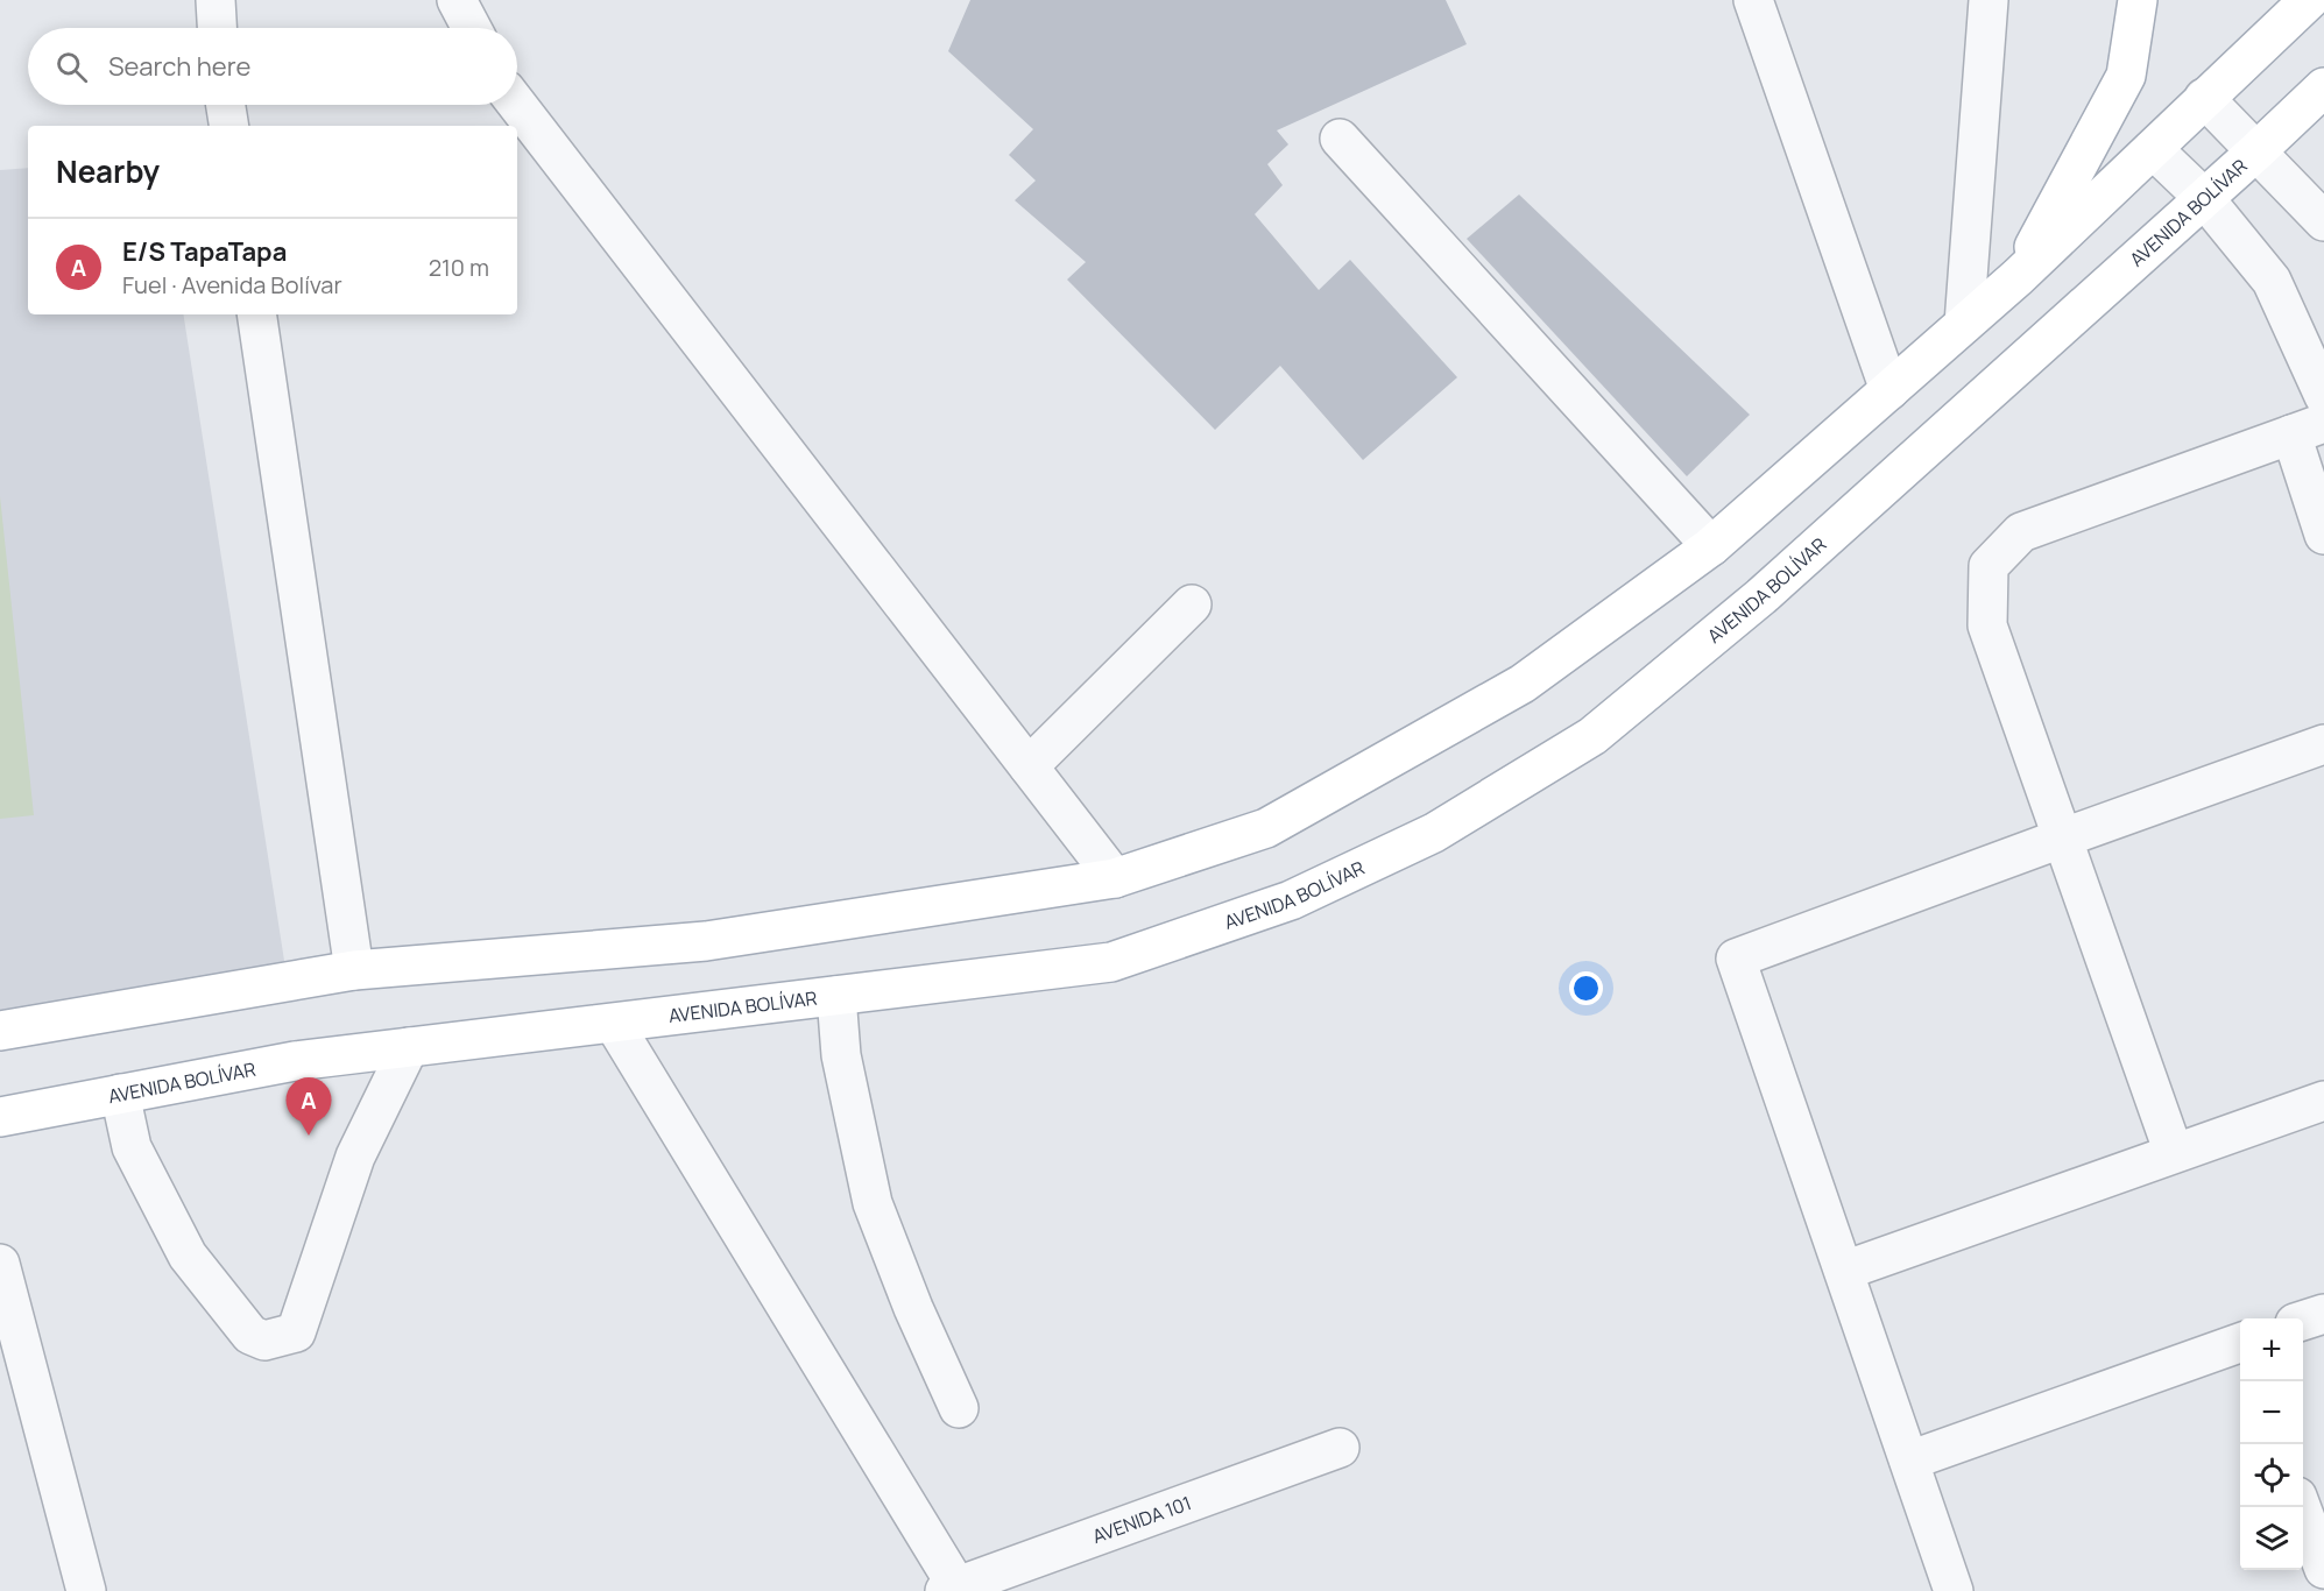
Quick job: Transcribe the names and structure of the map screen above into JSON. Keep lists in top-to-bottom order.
{
  "streets": {
    "main road": ["AVENIDA BOLÍVAR"],
    "street": ["AVENIDA 101"]
  },
  "page": {
    "search": "Search here",
    "heading": "Nearby",
    "list": [
      {
        "mark": "A",
        "name": "E/S TapaTapa",
        "note": "Fuel · Avenida Bolívar",
        "value": "210 m"
      }
    ],
    "pins": "A",
    "map_buttons": ["+", "−"]
  }
}
